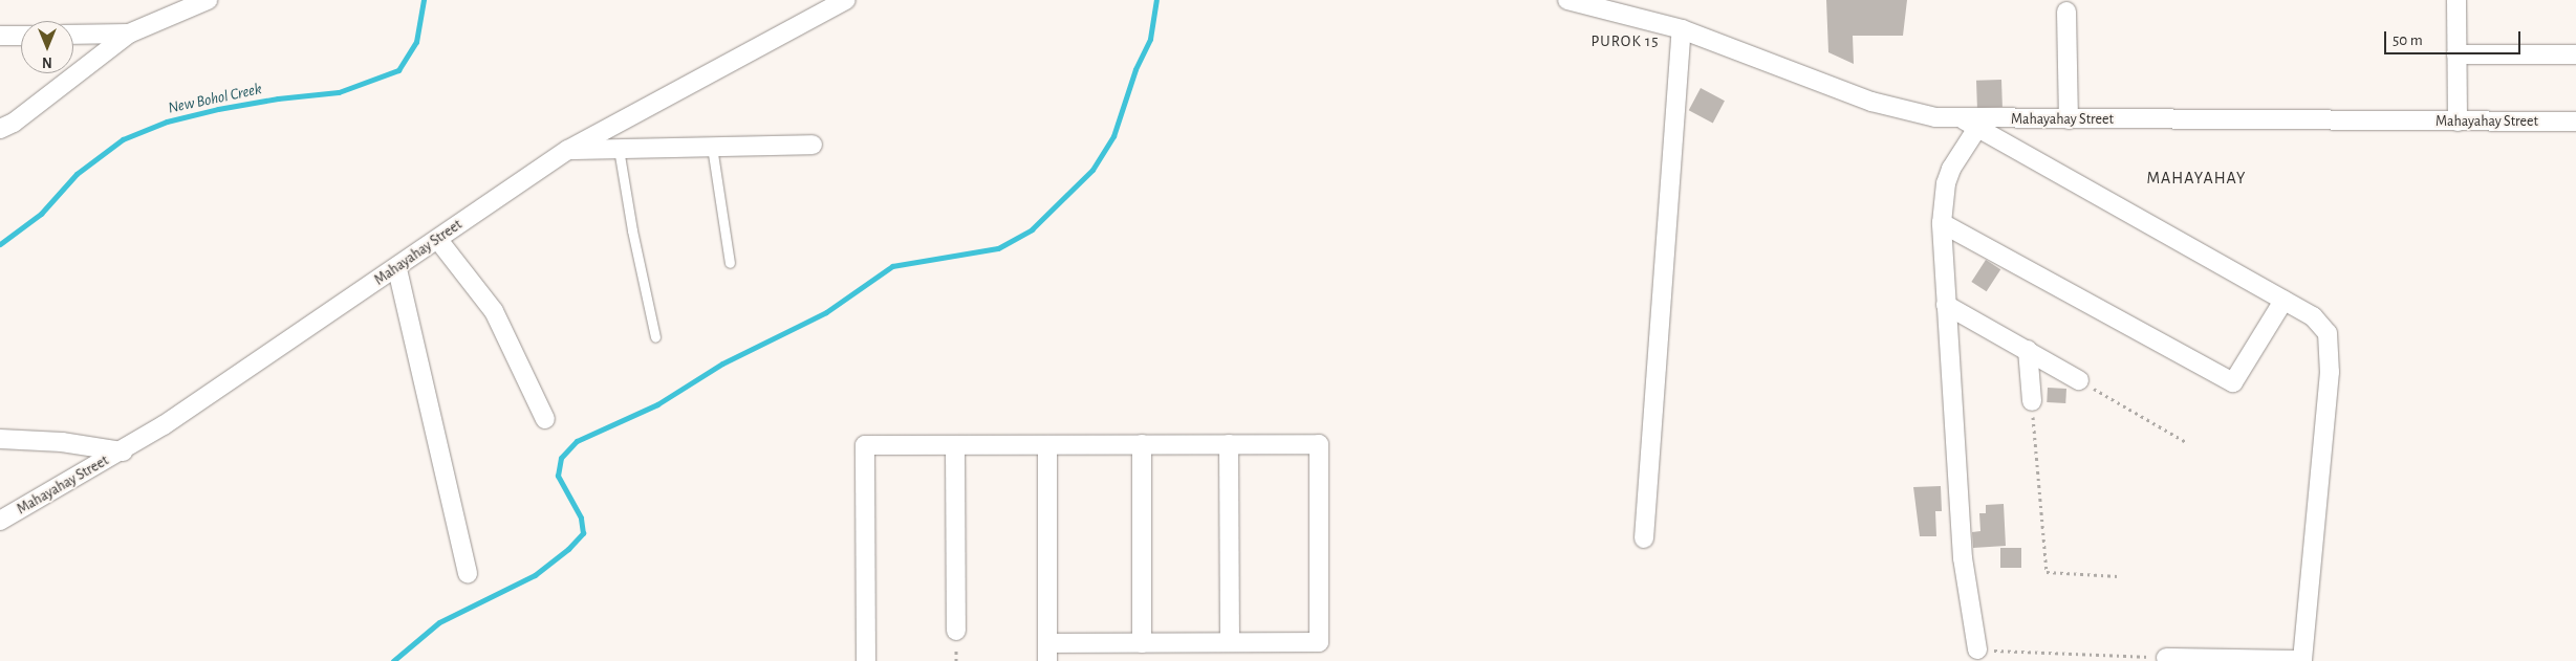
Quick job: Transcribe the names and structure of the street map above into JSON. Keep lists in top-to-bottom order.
{
  "streets": {
    "street": ["Mahayahay Street"]
  },
  "districts": ["PUROK 15", "MAHAYAHAY"],
  "water": ["New Bohol Creek"],
  "scale_bar": "50 m",
  "north": "bottom"
}
